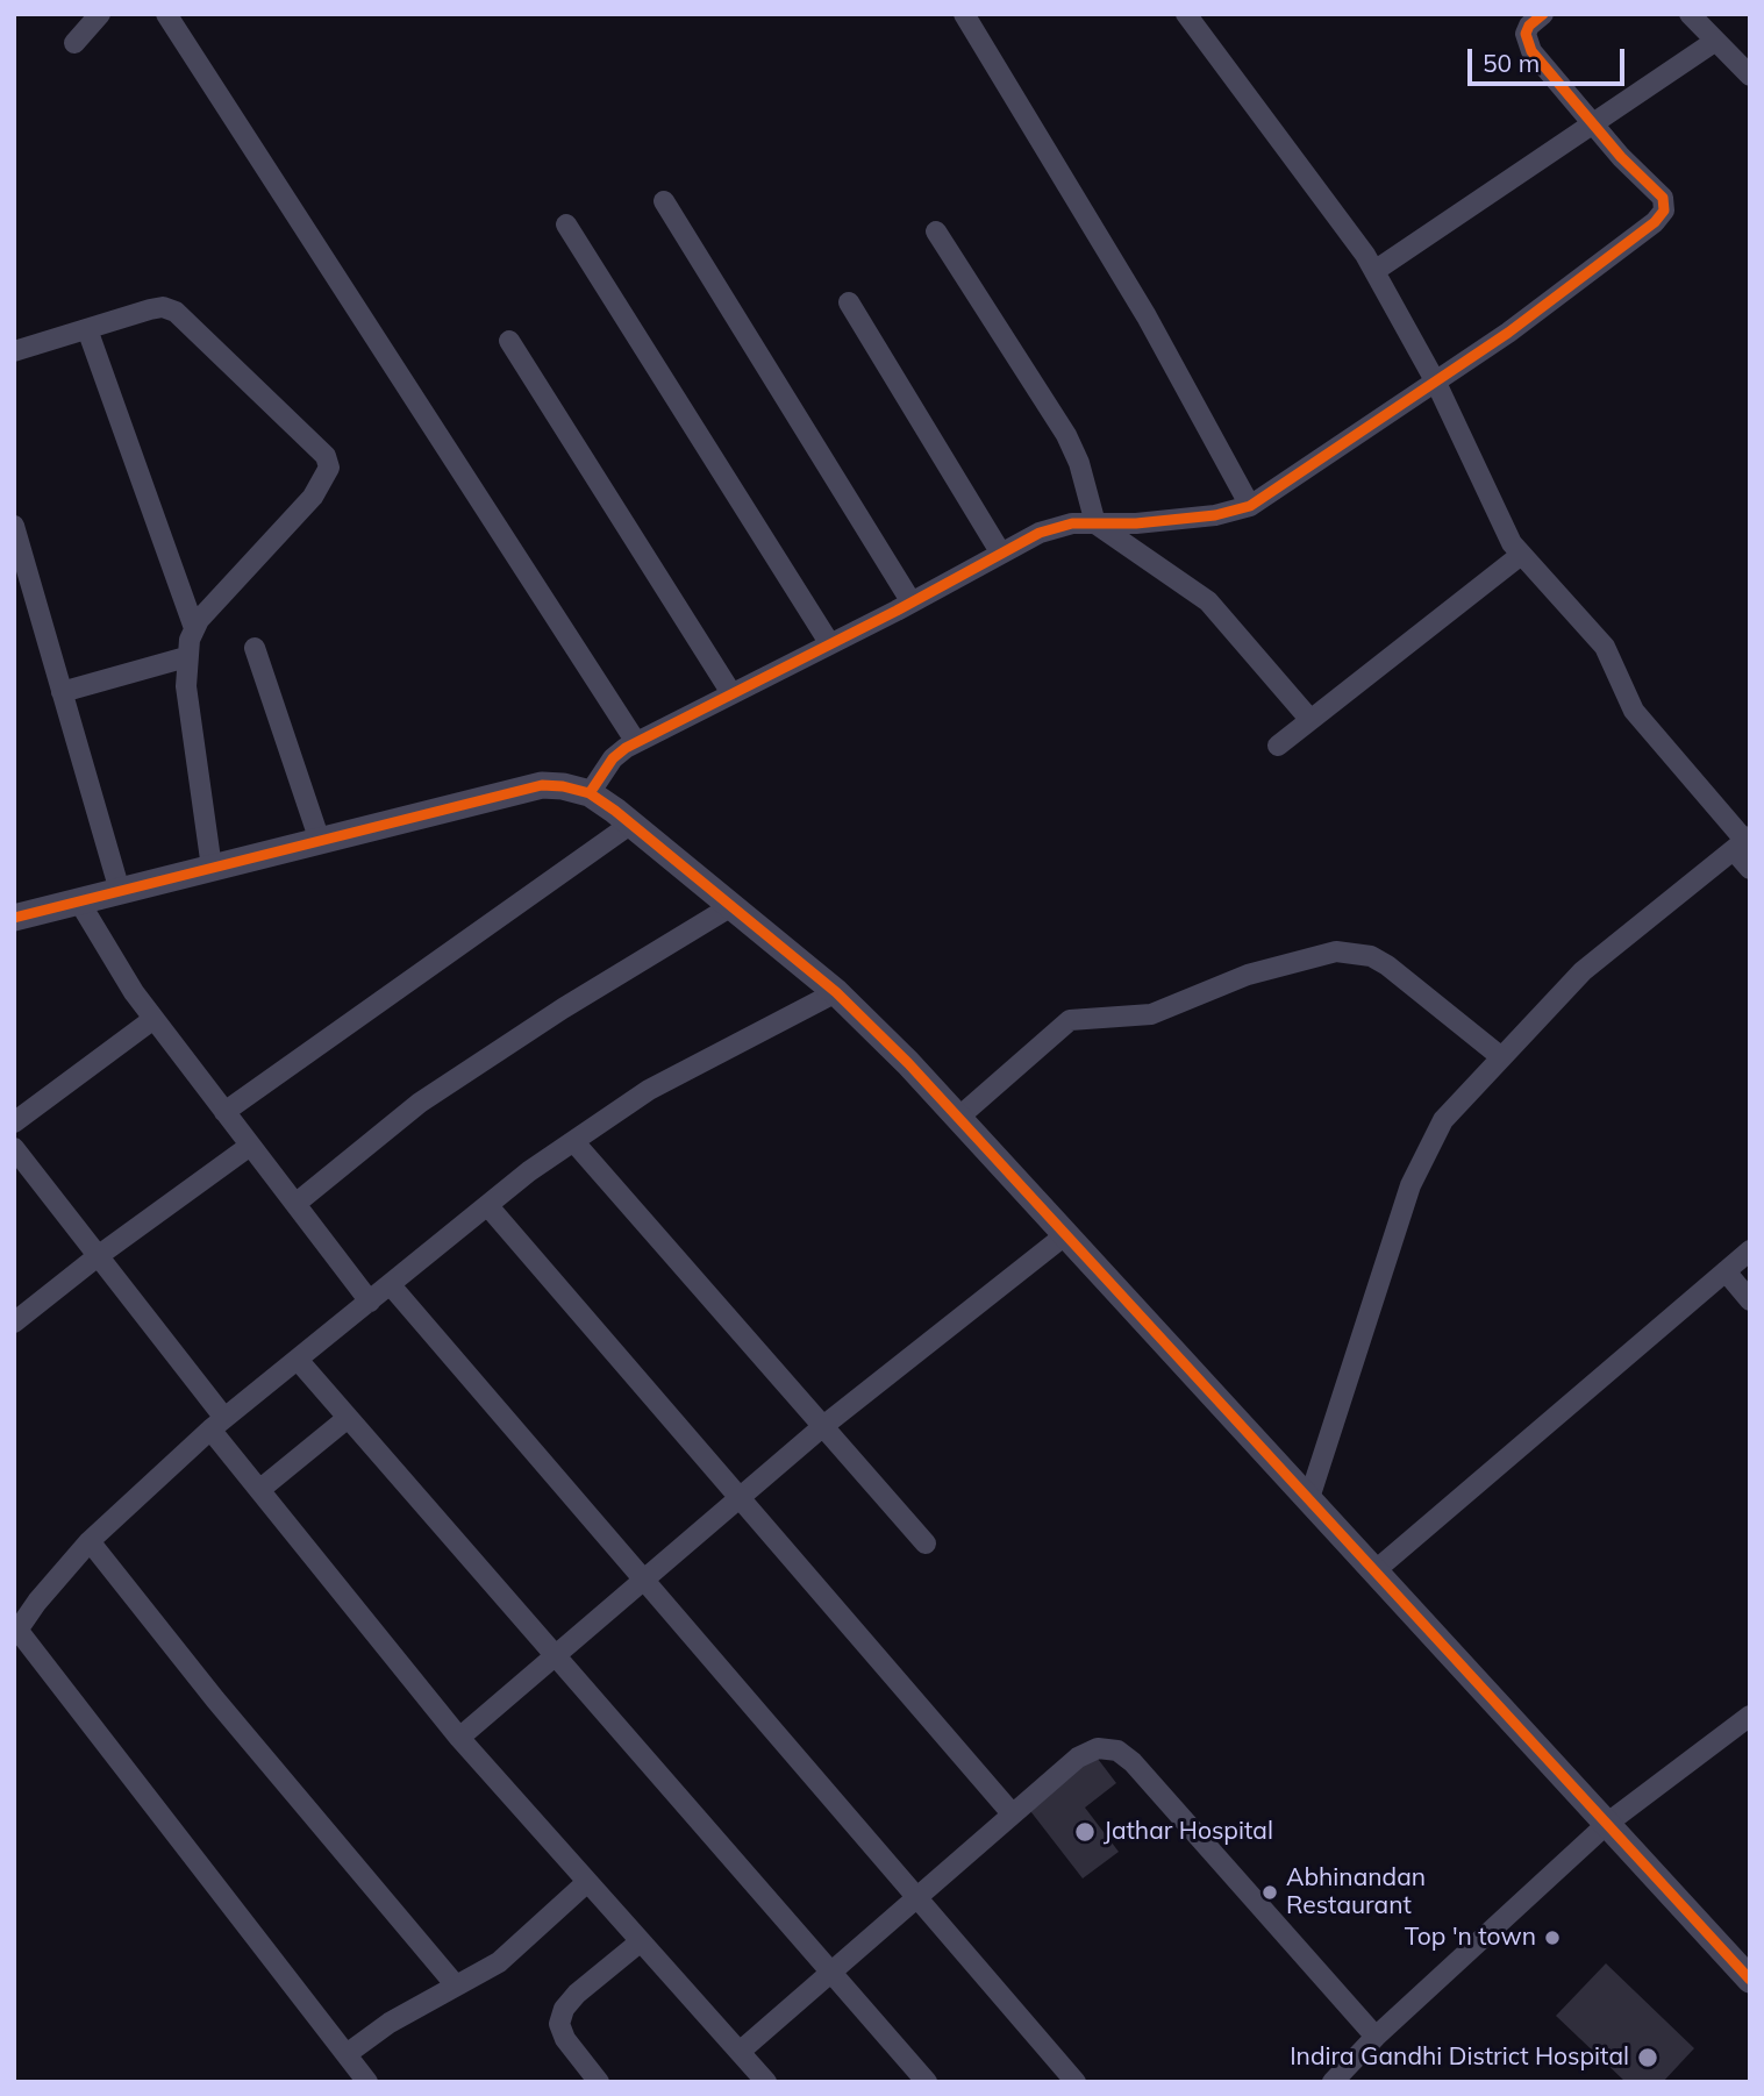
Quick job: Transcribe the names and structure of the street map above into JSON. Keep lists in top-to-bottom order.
{
  "places": [
    "Jathar Hospital",
    "Abhinandan Restaurant",
    "Top 'n town",
    "Indira Gandhi District Hospital"
  ],
  "scale_bar": "50 m"
}
